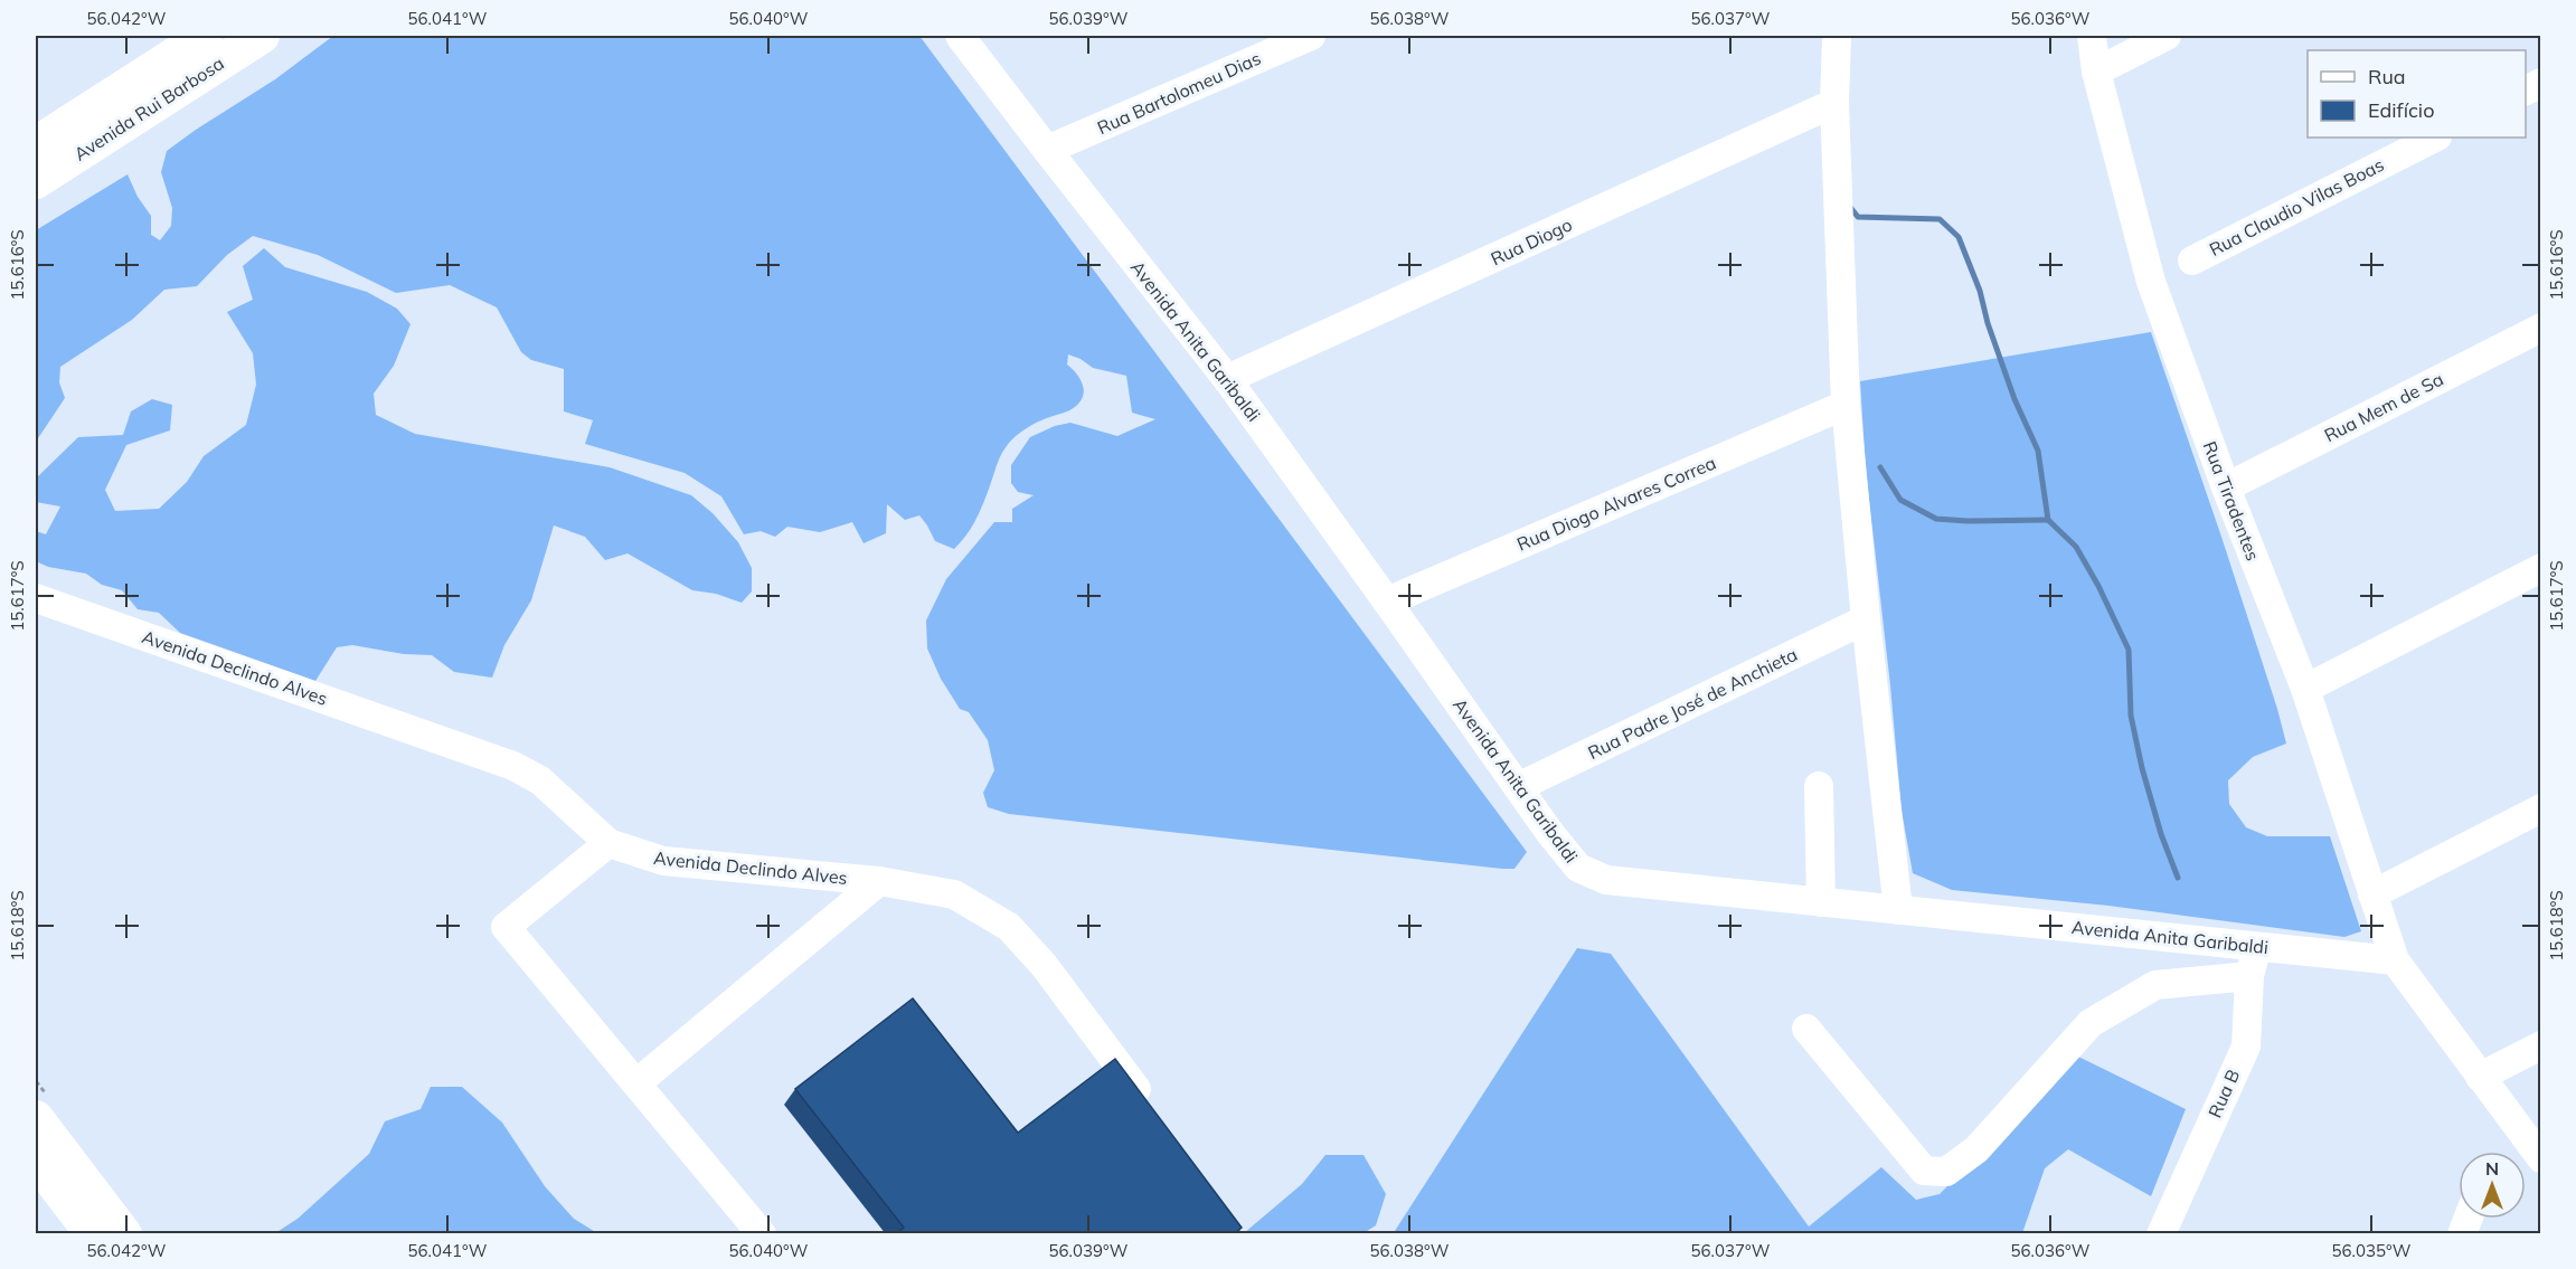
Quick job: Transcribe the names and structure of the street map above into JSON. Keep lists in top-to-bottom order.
{
  "streets": {
    "main road": ["Avenida Rui Barbosa"],
    "street": [
      "Rua Bartolomeu Dias",
      "Rua Claudio Vilas Boas",
      "Rua Diogo",
      "Avenida Anita Garibaldi",
      "Rua Mem de Sa",
      "Rua Tiradentes",
      "Rua Diogo Alvares Correa",
      "Avenida Declindo Alves",
      "Rua Padre José de Anchieta",
      "Rua B"
    ]
  },
  "crossings": [
    ["Rua Bartolomeu Dias", "Avenida Anita Garibaldi"],
    ["Rua Diogo", "Avenida Anita Garibaldi"],
    ["Avenida Anita Garibaldi", "Rua Tiradentes"],
    ["Avenida Anita Garibaldi", "Rua Diogo Alvares Correa"],
    ["Avenida Anita Garibaldi", "Rua Padre José de Anchieta"],
    ["Avenida Anita Garibaldi", "Rua B"],
    ["Rua Mem de Sa", "Rua Tiradentes"]
  ],
  "legend": ["Rua", "Edifício"],
  "north": "top",
  "coordinates": [
    "56.042°W",
    "56.041°W",
    "56.040°W",
    "56.039°W",
    "56.038°W",
    "56.037°W",
    "56.036°W",
    "15.616°S",
    "15.617°S",
    "15.618°S",
    "56.035°W"
  ]
}
